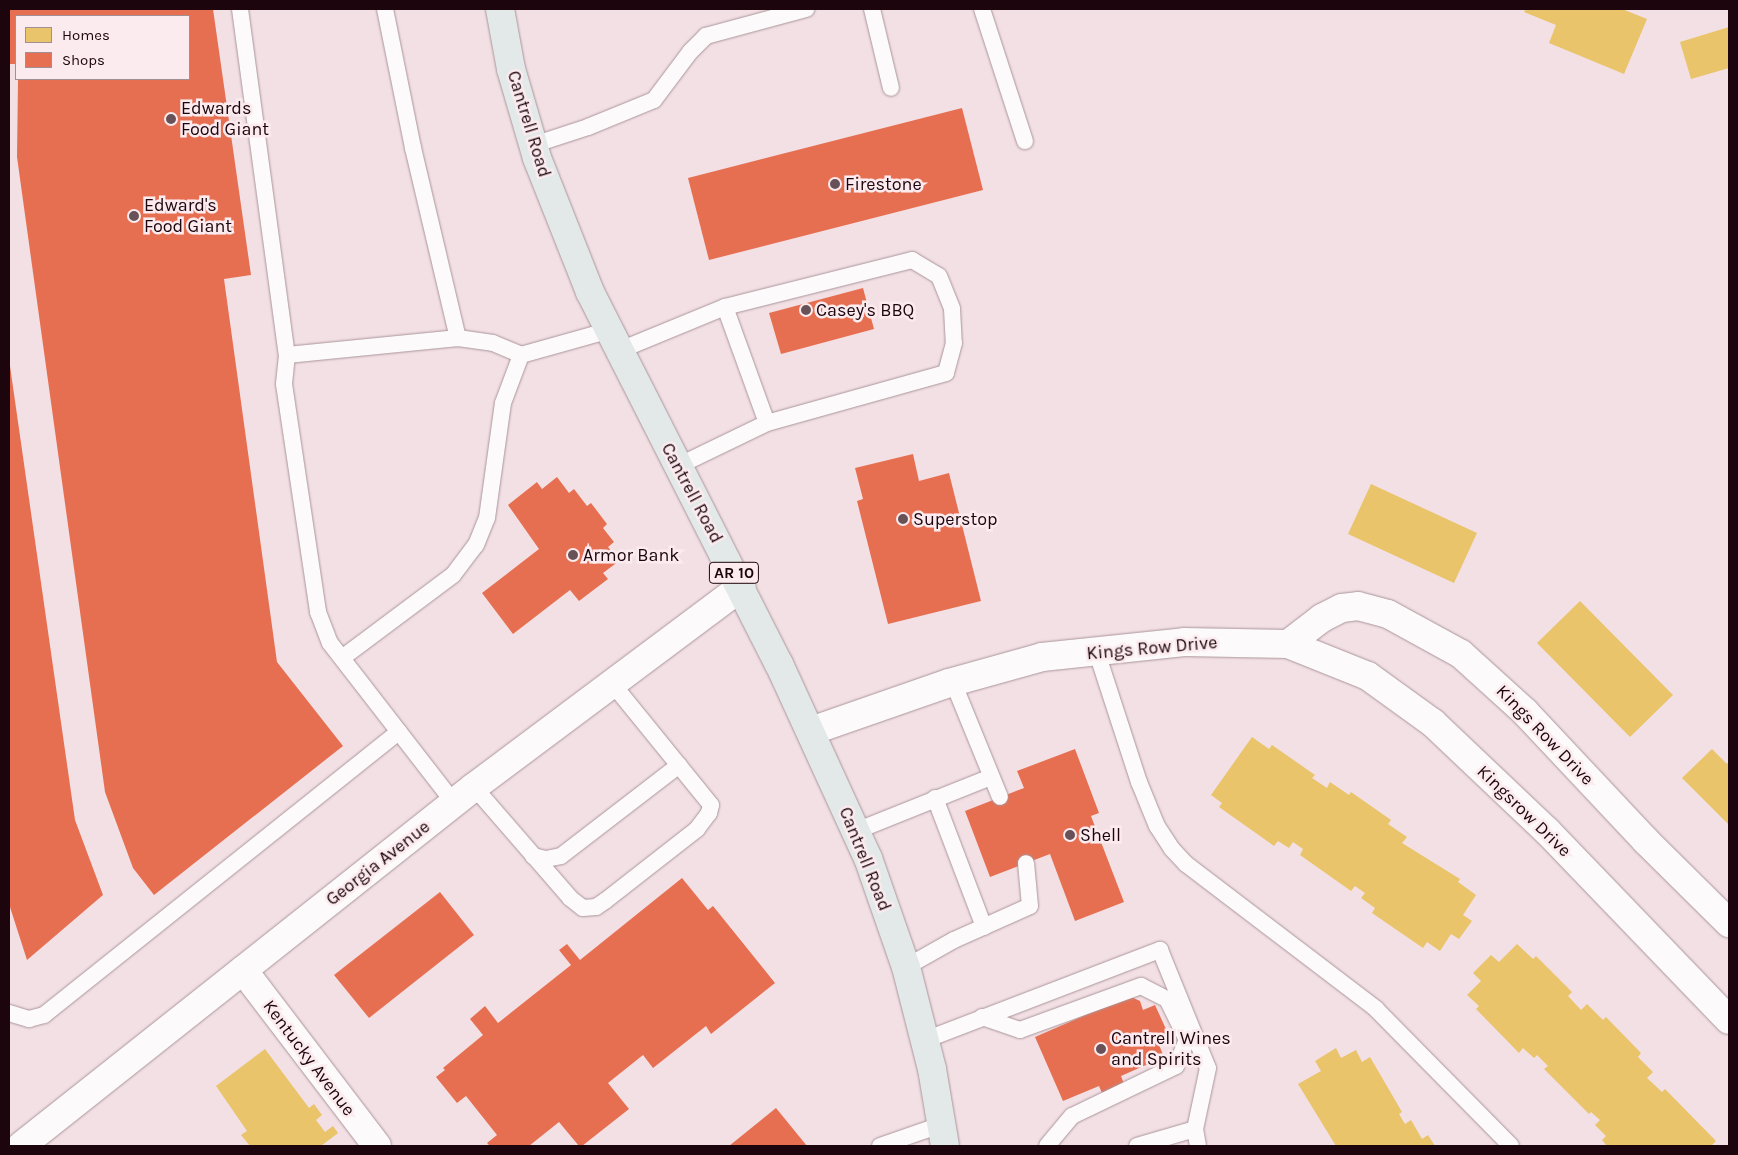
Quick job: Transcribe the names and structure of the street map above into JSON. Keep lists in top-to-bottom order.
{
  "streets": {
    "main road": ["Cantrell Road", "AR 10"],
    "street": [
      "Kings Row Drive",
      "Kingsrow Drive",
      "Georgia Avenue",
      "Kentucky Avenue"
    ]
  },
  "crossings": [
    ["Cantrell Road", "Kings Row Drive"],
    ["Cantrell Road", "Georgia Avenue"],
    ["Kings Row Drive", "Kingsrow Drive"],
    ["Georgia Avenue", "Kentucky Avenue"]
  ],
  "places": [
    "Edwards Food Giant",
    "Firestone",
    "Edward's Food Giant",
    "Casey's BBQ",
    "Superstop",
    "Armor Bank",
    "Shell",
    "Cantrell Wines and Spirits"
  ],
  "legend": ["Homes", "Shops"]
}
